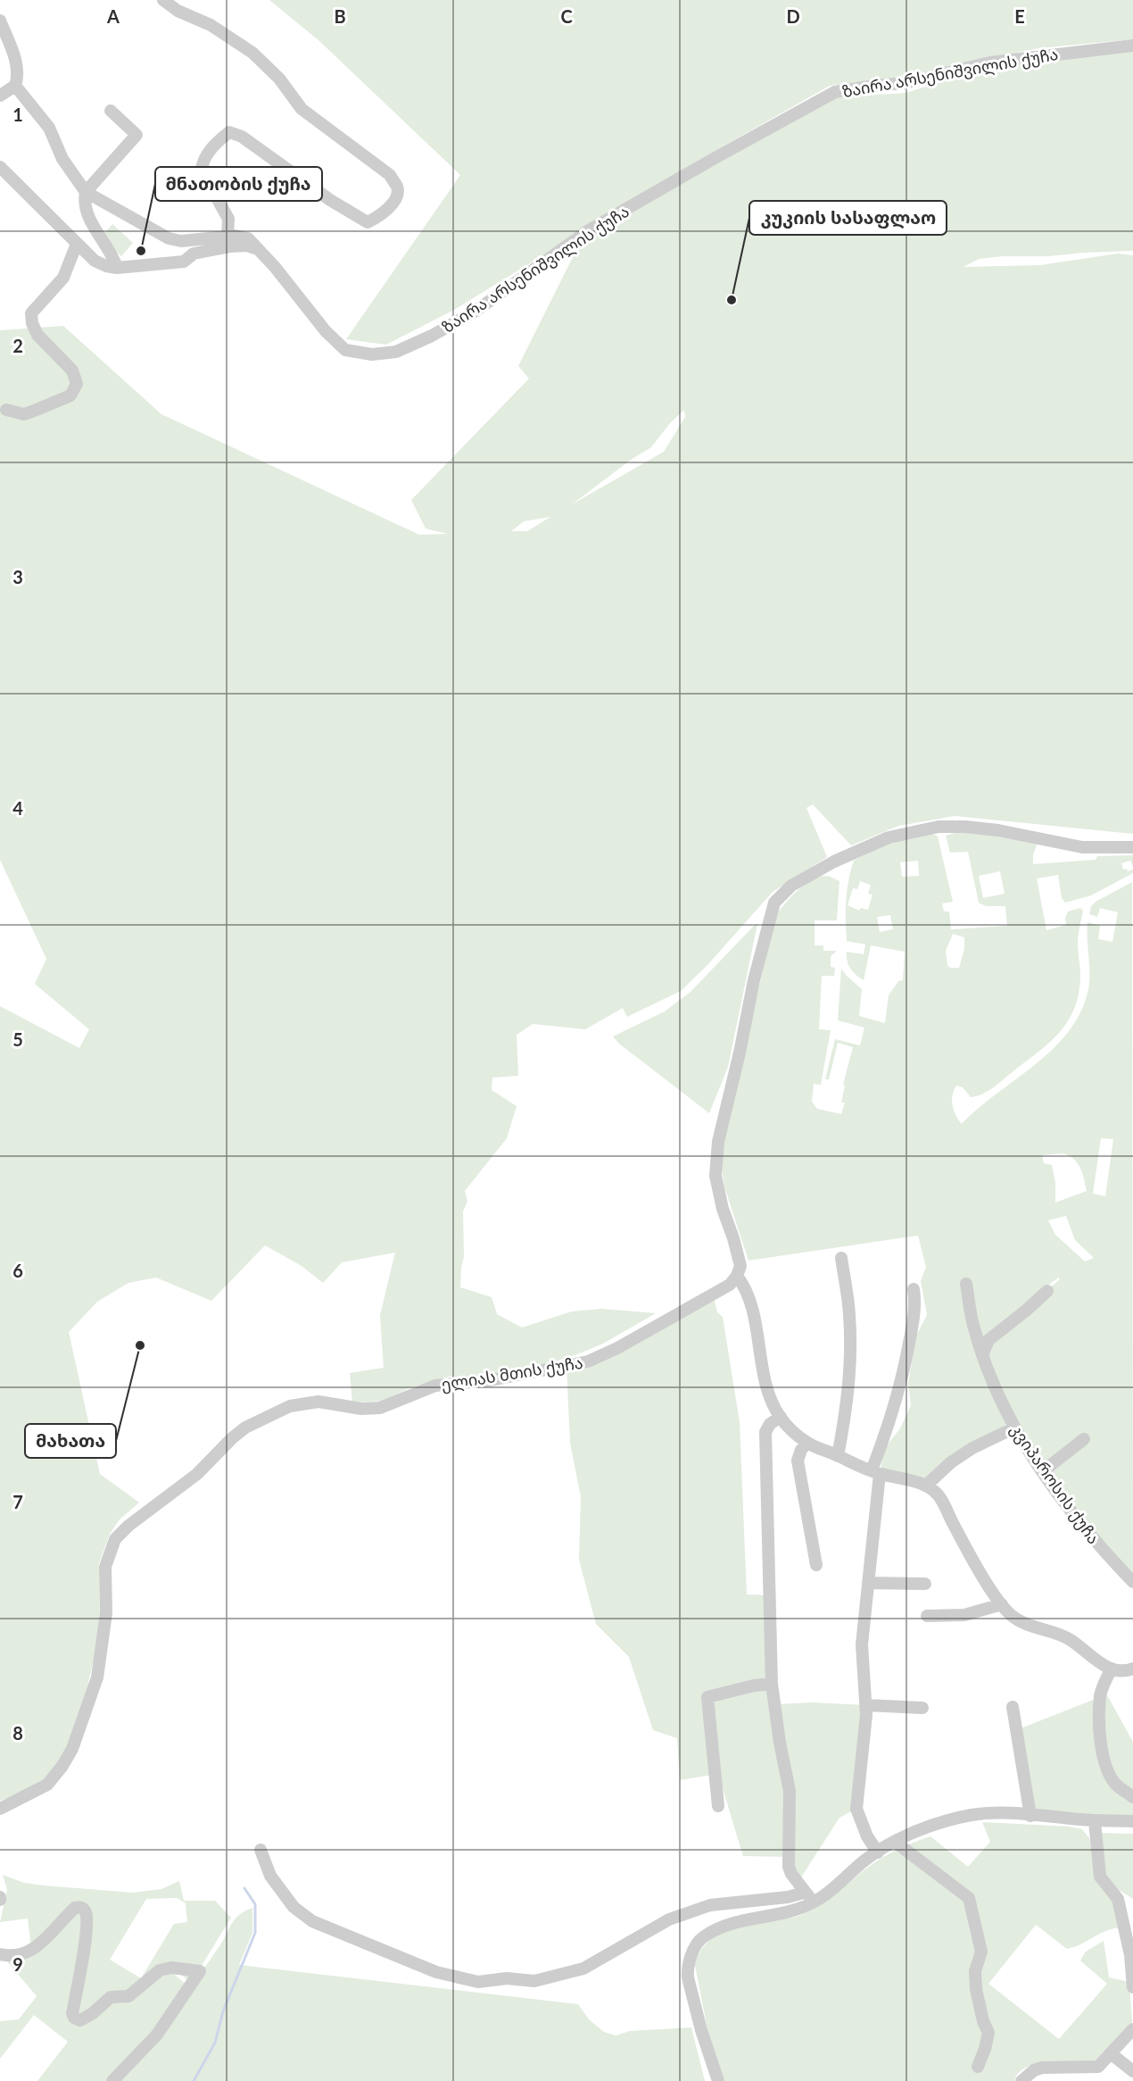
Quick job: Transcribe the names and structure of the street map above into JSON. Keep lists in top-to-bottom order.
{
  "streets": {
    "street": ["ზაირა არსენიშვილის ქუჩა", "ელიას მთის ქუჩა", "კვიპაროსის ქუჩა"]
  },
  "places": ["მნათობის ქუჩა", "კუკიის სასაფლაო", "მახათა"],
  "grid": {
    "columns": [
      "A",
      "B",
      "C",
      "D",
      "E"
    ],
    "rows": [
      "1",
      "2",
      "3",
      "4",
      "5",
      "6",
      "7",
      "8",
      "9"
    ]
  }
}
